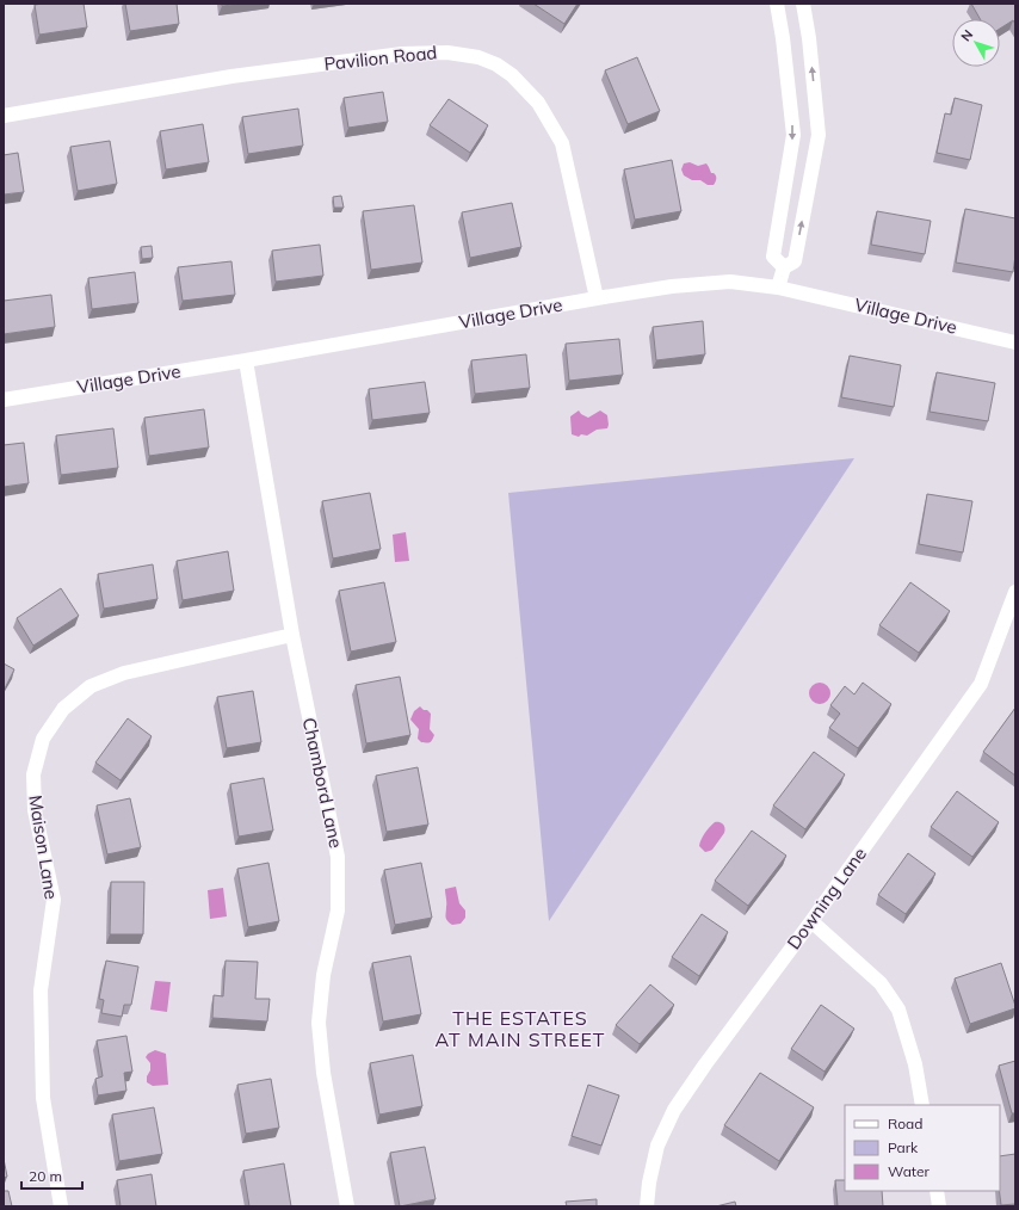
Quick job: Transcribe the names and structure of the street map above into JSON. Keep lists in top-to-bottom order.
{
  "streets": {
    "street": [
      "Pavilion Road",
      "Village Drive",
      "Chambord Lane",
      "Maison Lane",
      "Downing Lane"
    ]
  },
  "crossings": [
    ["Pavilion Road", "Village Drive"],
    ["Village Drive", "Chambord Lane"],
    ["Chambord Lane", "Maison Lane"]
  ],
  "districts": ["THE ESTATES AT MAIN STREET"],
  "legend": ["Road", "Park", "Water"],
  "scale_bar": "20 m",
  "north": "top left"
}
